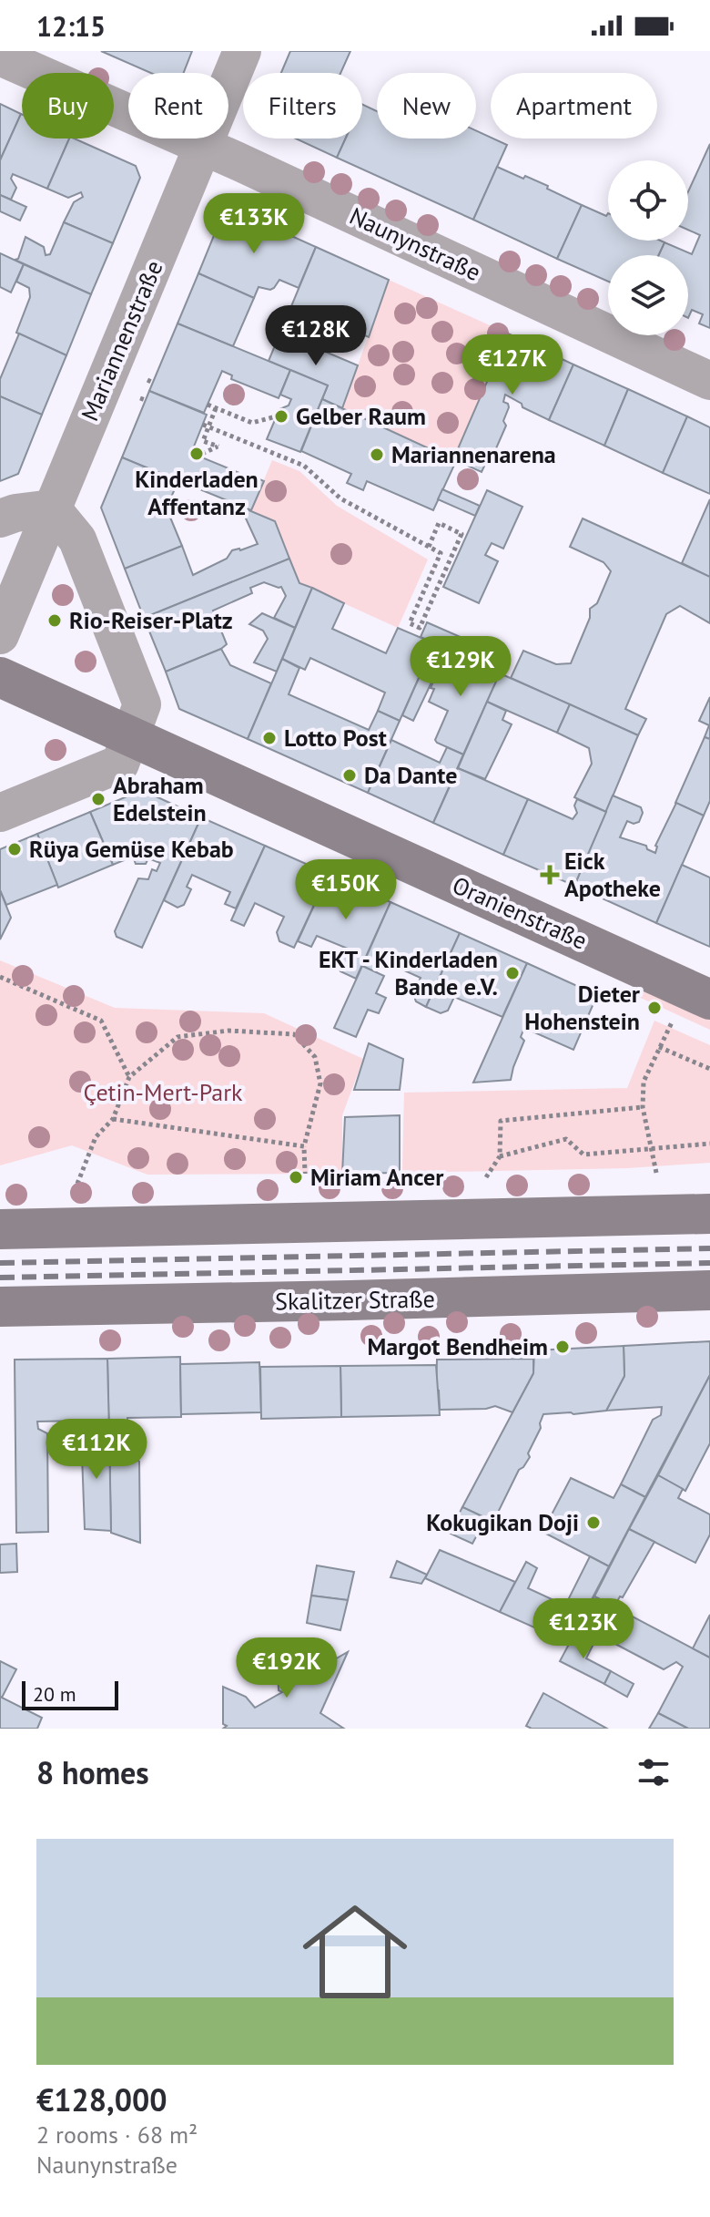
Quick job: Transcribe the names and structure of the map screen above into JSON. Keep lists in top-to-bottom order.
{
  "streets": {
    "main road": ["Oranienstraße", "Skalitzer Straße"],
    "street": ["Naunynstraße", "Mariannenstraße"]
  },
  "crossings": [
    ["Naunynstraße", "Mariannenstraße"]
  ],
  "parks": ["Çetin-Mert-Park"],
  "places": {
    "other": [
      "Gelber Raum",
      "Kinderladen Affentanz",
      "Mariannenarena",
      "Rio-Reiser-Platz",
      "Lotto Post",
      "Da Dante",
      "Abraham Edelstein",
      "Rüya Gemüse Kebab",
      "EKT - Kinderladen Bande e.V.",
      "Dieter Hohenstein",
      "Miriam Ancer",
      "Margot Bendheim",
      "Kokugikan Doji"
    ],
    "health": ["Eick Apotheke"]
  },
  "scale_bar": "20 m",
  "page": {
    "status": "12:15",
    "chip": [
      "Buy",
      "Rent",
      "Filters",
      "New",
      "Apartment"
    ],
    "price": [
      "€133K",
      "€128K",
      "€127K",
      "€129K",
      "€150K",
      "€112K",
      "€123K",
      "€192K"
    ],
    "scale": "20 m",
    "heading": "8 homes",
    "list": [
      {
        "name": "€128,000",
        "note": "2 rooms · 68 m² · Naunynstraße"
      }
    ]
  }
}
